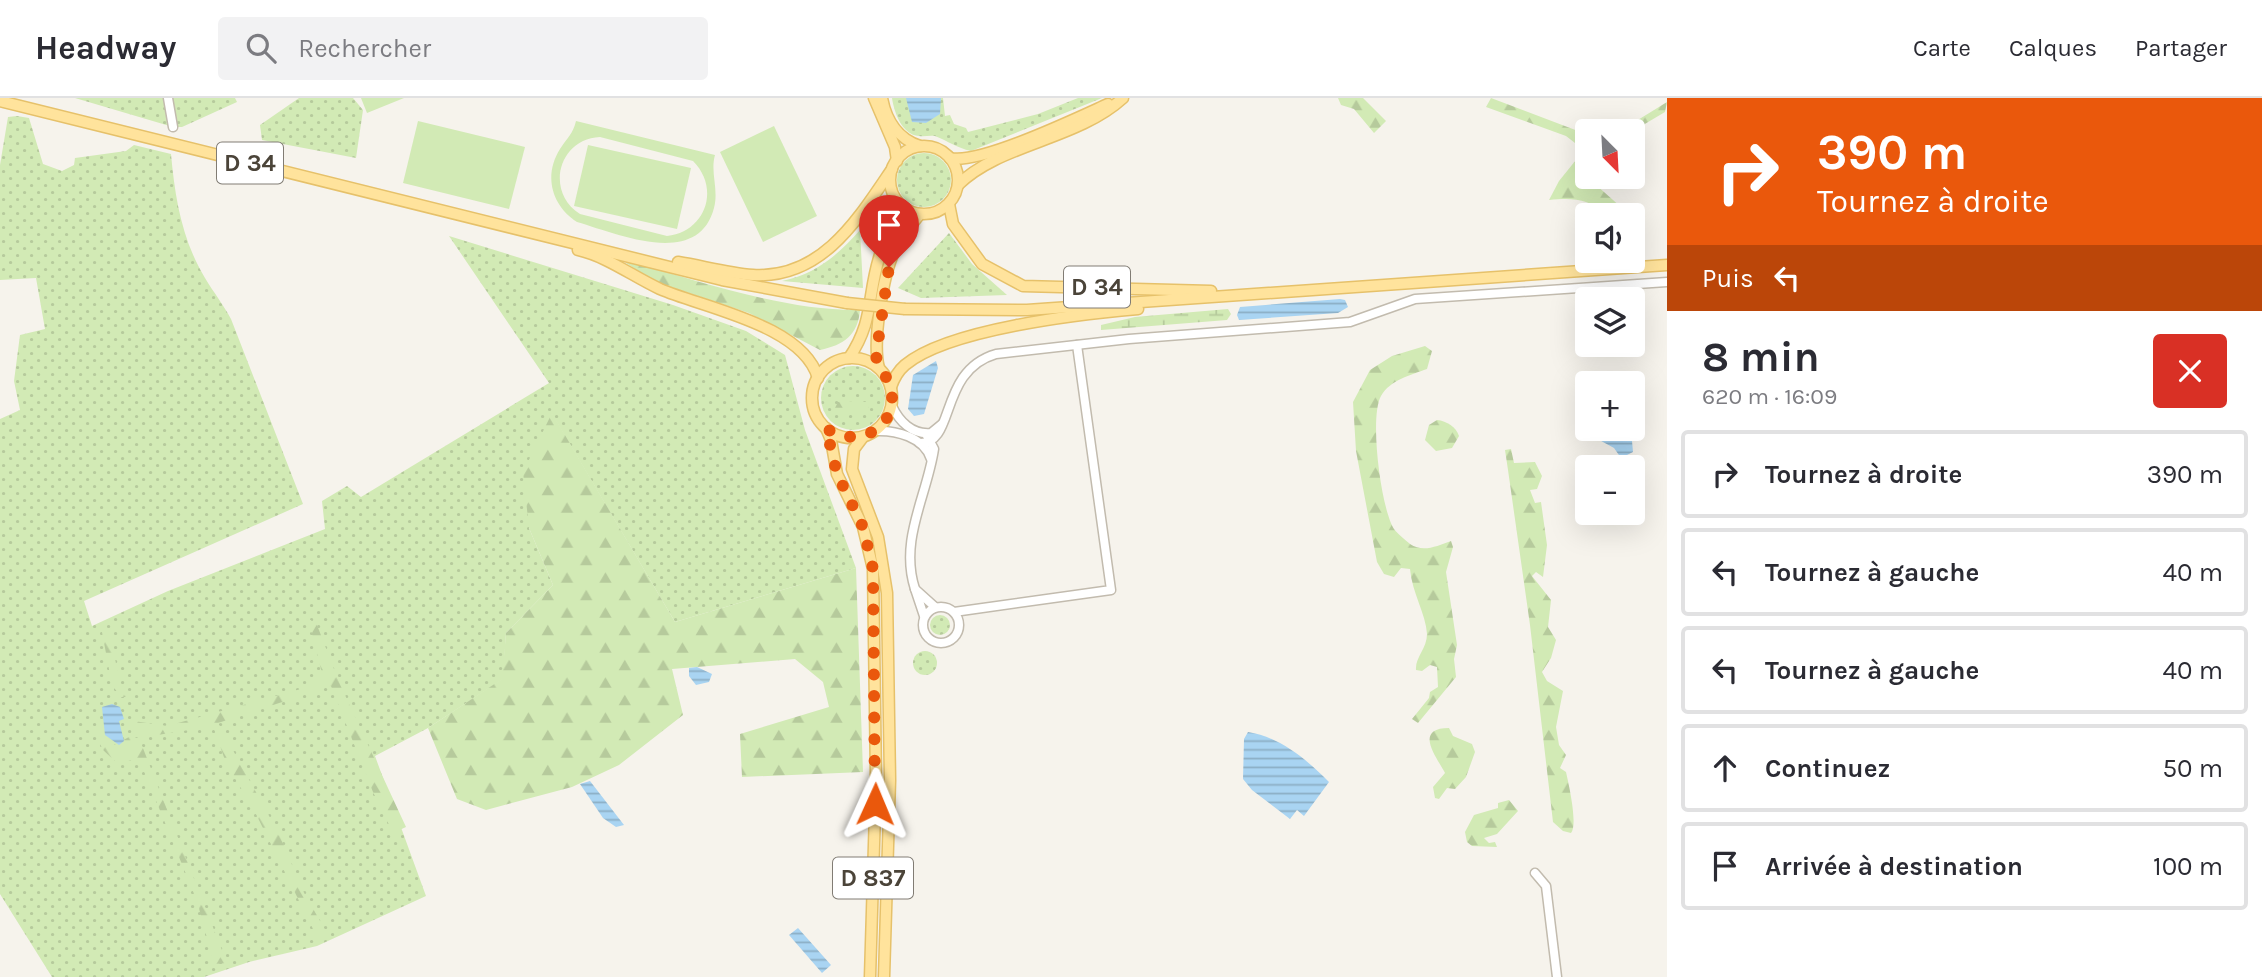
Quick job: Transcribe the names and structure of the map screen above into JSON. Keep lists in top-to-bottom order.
{
  "streets": {
    "main road": ["D 34", "D 837"]
  },
  "north": "bottom right",
  "page": {
    "header": "Headway",
    "search": "Rechercher",
    "nav": ["Carte", "Calques", "Partager"],
    "turn": ["390 m", "Tournez à droite"],
    "map_buttons": ["+", "−"],
    "then": "Puis",
    "heading": ["8 min", "620 m · 16:09"],
    "list": [
      {
        "name": "Tournez à droite",
        "value": "390 m"
      },
      {
        "name": "Tournez à gauche",
        "value": "40 m"
      },
      {
        "name": "Tournez à gauche",
        "value": "40 m"
      },
      {
        "name": "Continuez",
        "value": "50 m"
      },
      {
        "name": "Arrivée à destination",
        "value": "100 m"
      }
    ]
  }
}
